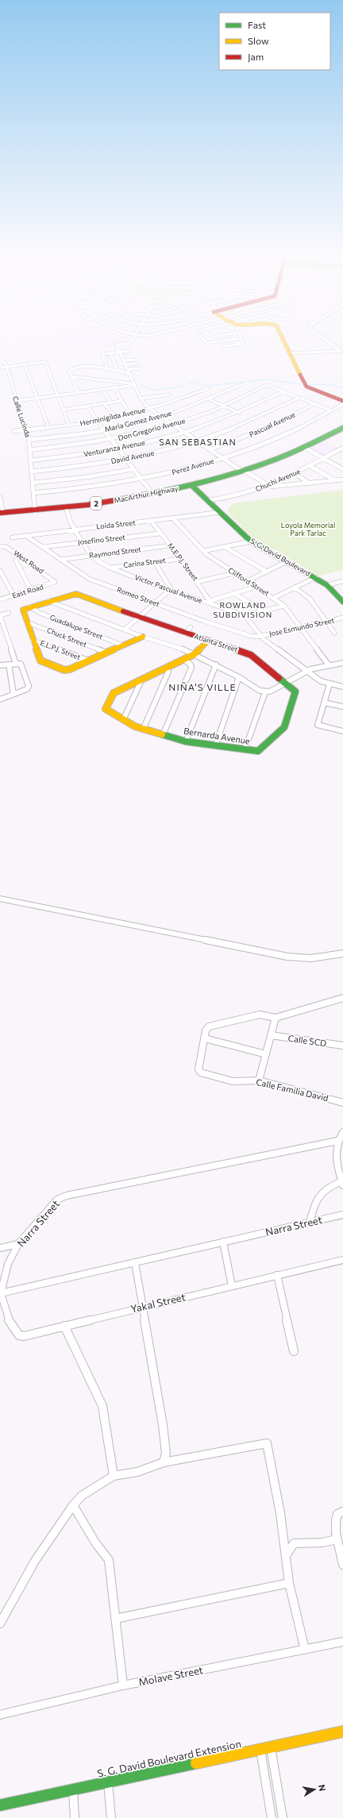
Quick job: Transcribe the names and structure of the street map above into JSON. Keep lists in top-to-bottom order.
{
  "streets": {
    "main road": [
      "MacArthur Highway",
      "2",
      "S. G. David Boulevard",
      "Atlanta Street",
      "Bernarda Avenue",
      "S. G. David Boulevard Extension"
    ],
    "street": [
      "Calle Lucinda",
      "Herminigilda Avenue",
      "Maria Gomez Avenue",
      "Pascual Avenue",
      "Don Gregorio Avenue",
      "Venturanza Avenue",
      "David Avenue",
      "Perez Avenue",
      "Chuchi Avenue",
      "Loida Street",
      "Josefino Street",
      "Raymond Street",
      "West Road",
      "M.E.P.J. Street",
      "Carina Street",
      "Clifford Street",
      "Victor Pascual Avenue",
      "East Road",
      "Romeo Street",
      "Guadalupe Street",
      "Jose Esmundo Street",
      "Chuck Street",
      "E.L.P.J. Street",
      "Calle SCD",
      "Calle Familia David",
      "Narra Street",
      "Yakal Street",
      "Molave Street"
    ]
  },
  "crossings": [
    ["Calle Lucinda", "Herminigilda Avenue"],
    ["Calle Lucinda", "Maria Gomez Avenue"],
    ["Calle Lucinda", "Don Gregorio Avenue"],
    ["Calle Lucinda", "Venturanza Avenue"],
    ["Calle Lucinda", "David Avenue"],
    ["Calle Lucinda", "Perez Avenue"],
    ["Calle Lucinda", "MacArthur Highway"],
    ["Don Gregorio Avenue", "Venturanza Avenue"],
    ["Chuchi Avenue", "S. G. David Boulevard"],
    ["MacArthur Highway", "S. G. David Boulevard"],
    ["MacArthur Highway", "Victor Pascual Avenue"],
    ["Loida Street", "S. G. David Boulevard"],
    ["Loida Street", "M.E.P.J. Street"],
    ["Loida Street", "Clifford Street"],
    ["Loida Street", "Victor Pascual Avenue"],
    ["Loida Street", "Romeo Street"],
    ["Josefino Street", "M.E.P.J. Street"],
    ["Josefino Street", "Victor Pascual Avenue"],
    ["Josefino Street", "Romeo Street"],
    ["Raymond Street", "M.E.P.J. Street"],
    ["Raymond Street", "Victor Pascual Avenue"],
    ["Raymond Street", "Romeo Street"],
    ["West Road", "East Road"],
    ["M.E.P.J. Street", "Carina Street"],
    ["M.E.P.J. Street", "Victor Pascual Avenue"],
    ["Carina Street", "Victor Pascual Avenue"],
    ["Clifford Street", "Jose Esmundo Street"],
    ["Romeo Street", "Jose Esmundo Street"],
    ["Guadalupe Street", "Atlanta Street"],
    ["Atlanta Street", "Bernarda Avenue"],
    ["Narra Street", "Yakal Street"]
  ],
  "districts": ["SAN SEBASTIAN", "ROWLAND SUBDIVISION", "NIÑA'S VILLE"],
  "parks": ["Loyola Memorial Park Tarlac"],
  "legend": ["Fast", "Slow", "Jam"],
  "north": "right"
}
